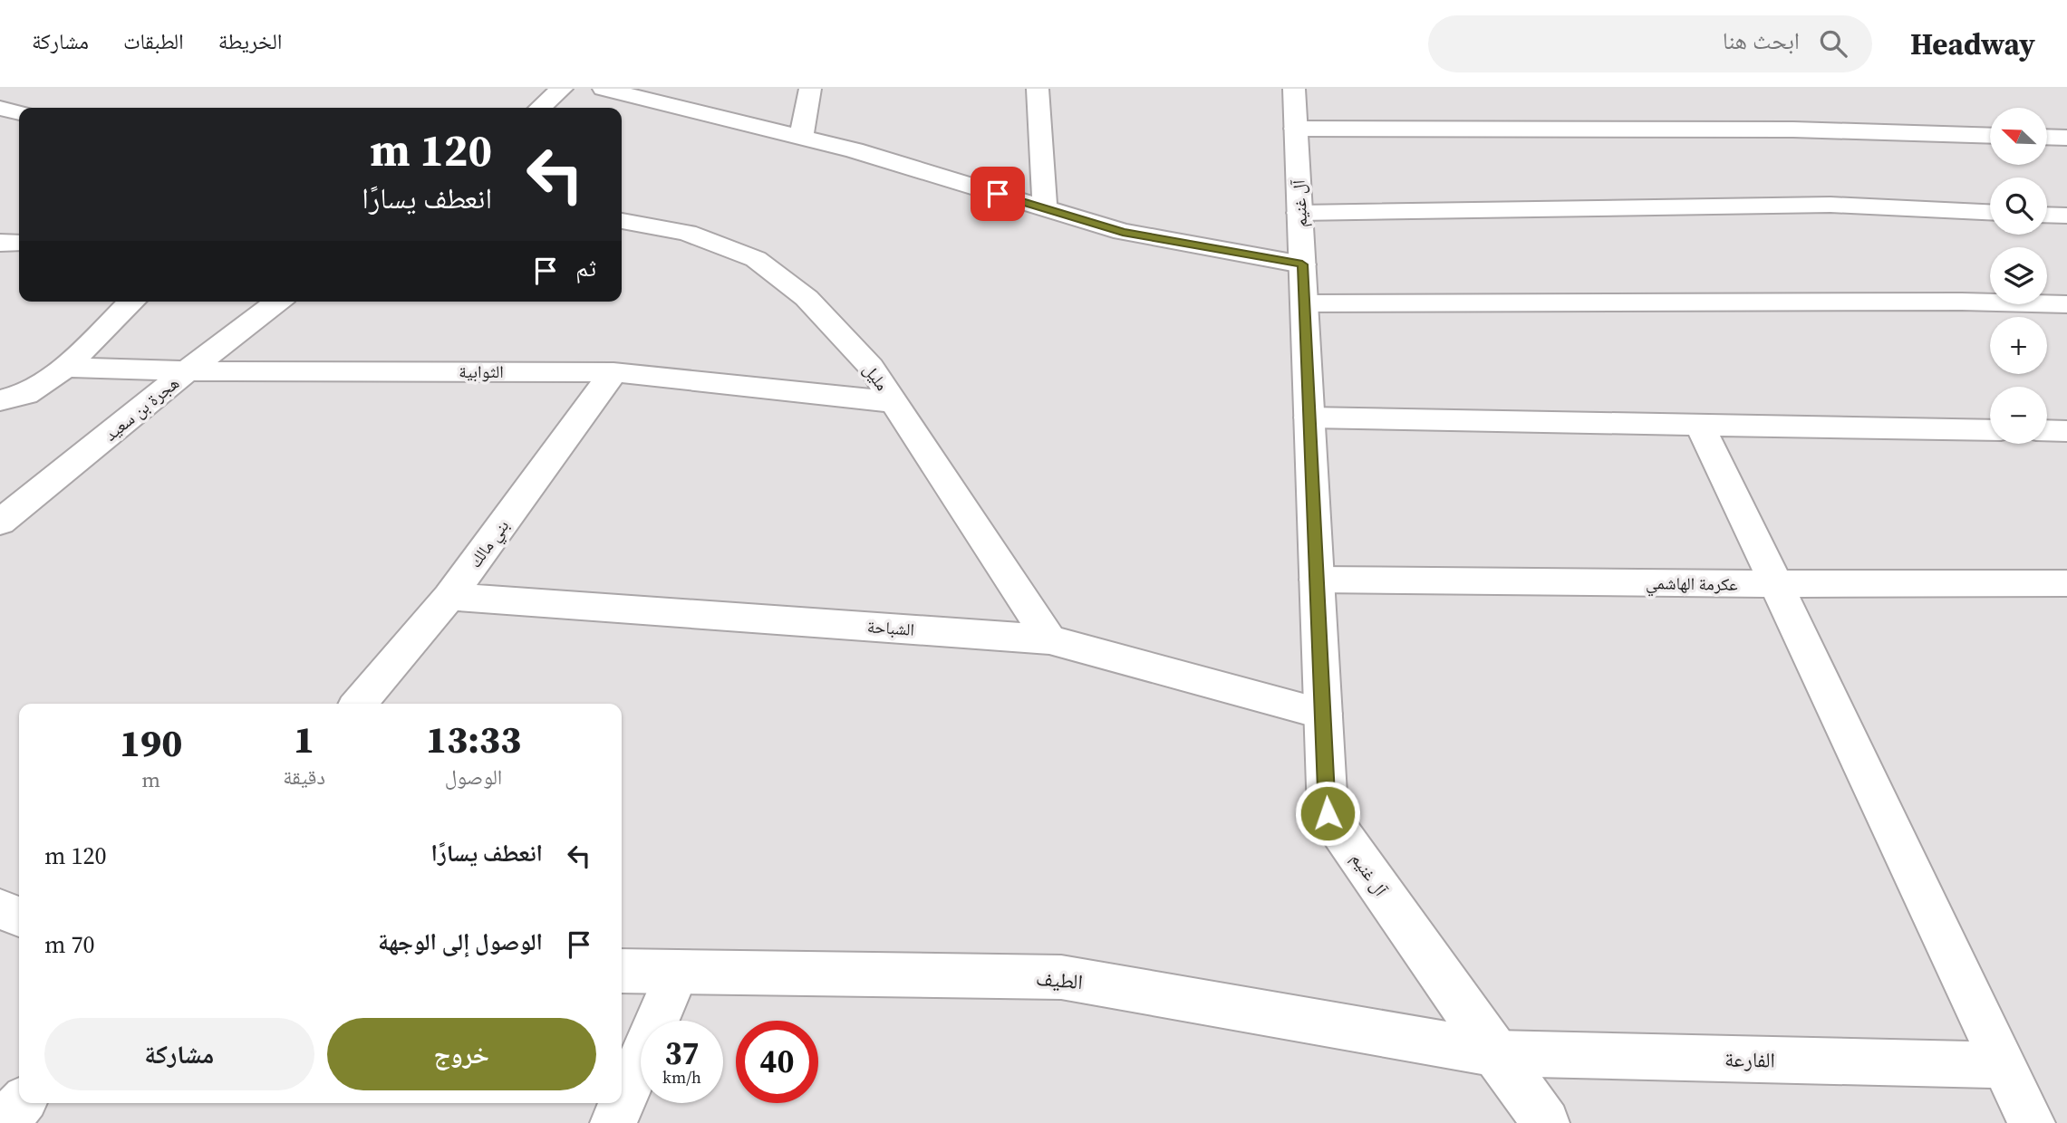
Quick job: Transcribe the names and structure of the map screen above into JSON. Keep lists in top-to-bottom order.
{
  "streets": {
    "street": [
      "آل غنيم",
      "الثوابية",
      "مليل",
      "هجرة بن سعيد",
      "بني مالك",
      "عكرمة الهاشمي",
      "الشباحة",
      "الطيف",
      "الفارعة"
    ]
  },
  "crossings": [
    ["آل غنيم", "عكرمة الهاشمي"],
    ["آل غنيم", "الشباحة"],
    ["آل غنيم", "الطيف"],
    ["آل غنيم", "الفارعة"],
    ["الثوابية", "مليل"],
    ["الثوابية", "هجرة بن سعيد"],
    ["الثوابية", "بني مالك"],
    ["مليل", "الشباحة"],
    ["بني مالك", "الشباحة"],
    ["الطيف", "الفارعة"]
  ],
  "north": "top left",
  "page": {
    "header": "Headway",
    "search": "ابحث هنا",
    "nav": ["الخريطة", "الطبقات", "مشاركة"],
    "map_buttons": ["+", "−"],
    "turn": ["120 m", "انعطف يسارًا"],
    "then": "ثم",
    "eta": [
      "13:33",
      "الوصول",
      "1",
      "دقيقة",
      "190",
      "m"
    ],
    "list": [
      {
        "name": "انعطف يسارًا",
        "value": "120 m"
      },
      {
        "name": "الوصول إلى الوجهة",
        "value": "70 m"
      }
    ],
    "buttons": ["خروج", "مشاركة"],
    "speed": "37 km/h",
    "limit": "40"
  }
}
